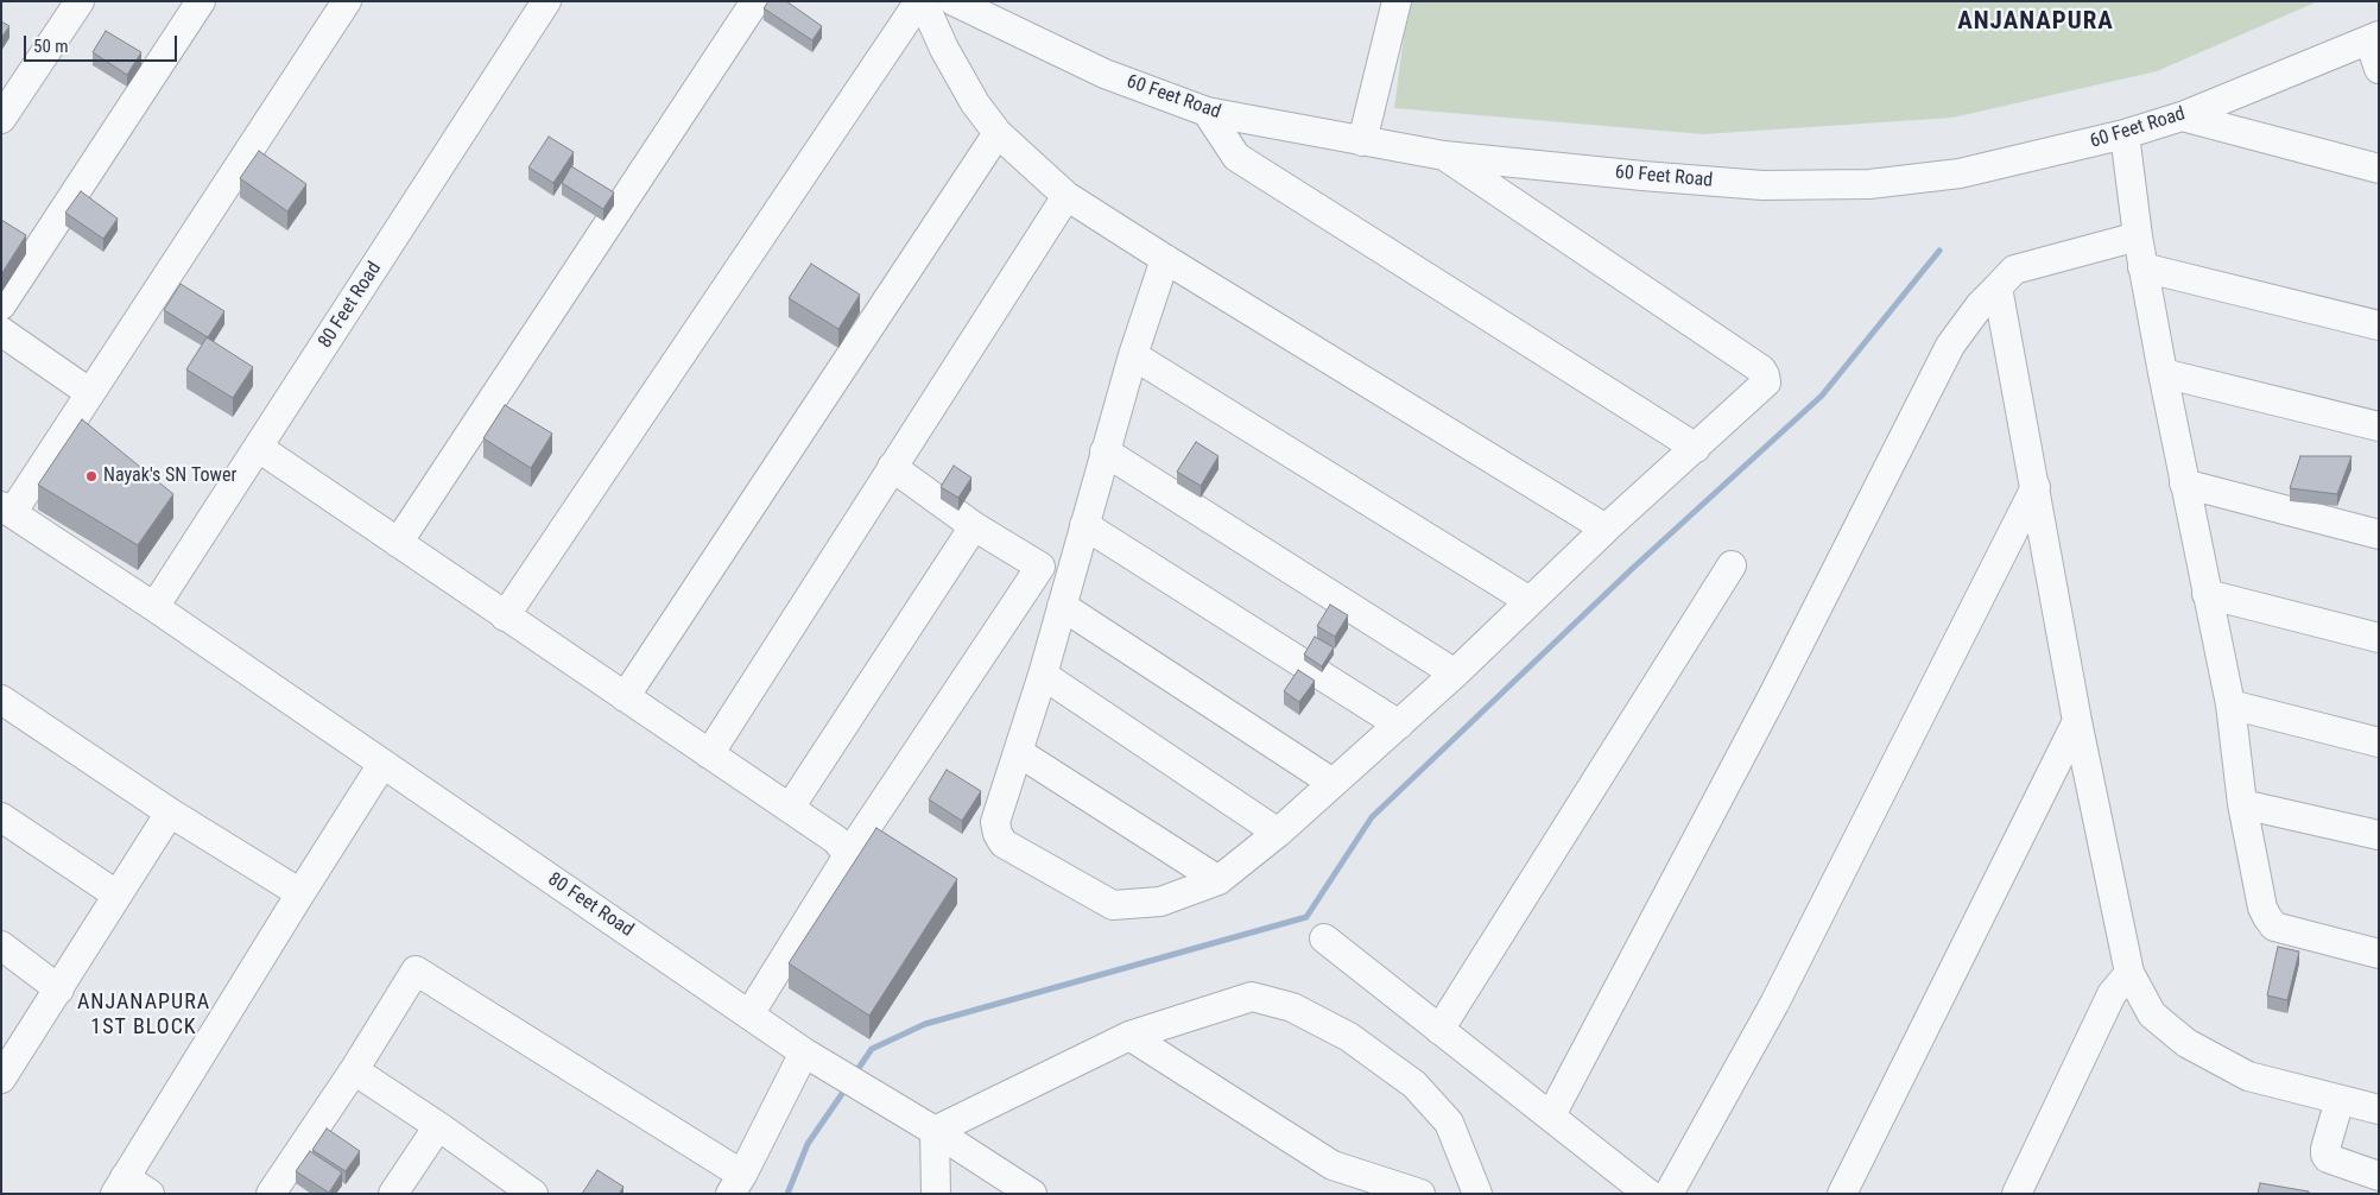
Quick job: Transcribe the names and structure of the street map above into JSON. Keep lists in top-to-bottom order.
{
  "streets": {
    "street": ["60 Feet Road", "80 Feet Road"]
  },
  "districts": ["ANJANAPURA", "ANJANAPURA 1ST BLOCK"],
  "places": ["Nayak's SN Tower"],
  "scale_bar": "50 m"
}
